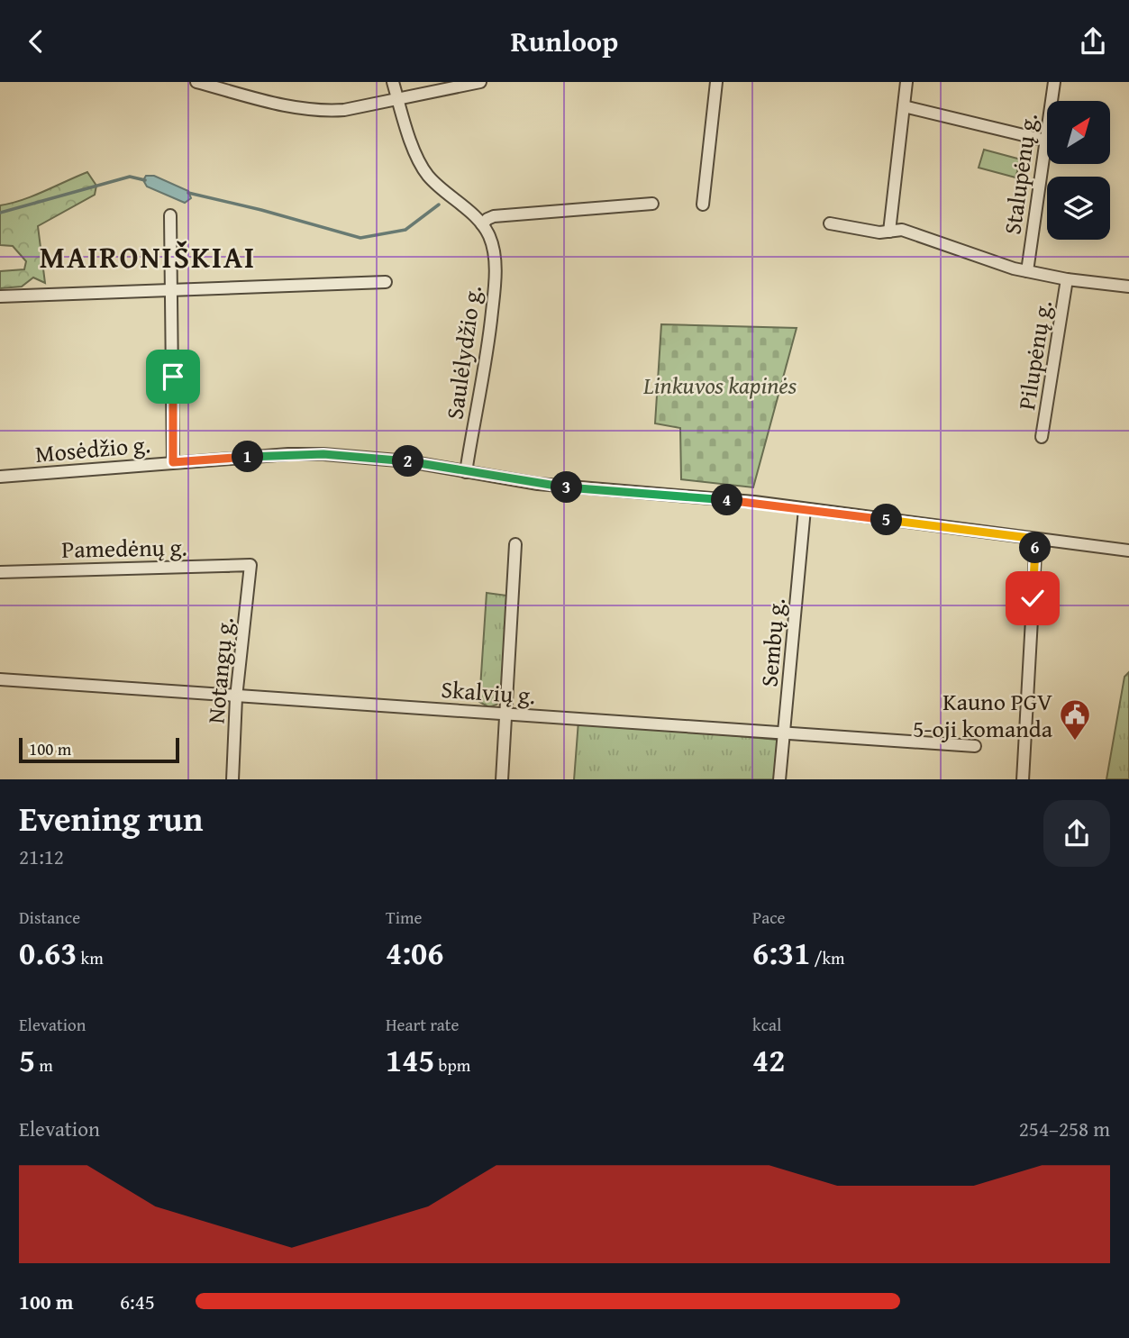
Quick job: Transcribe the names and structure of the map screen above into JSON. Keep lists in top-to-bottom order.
{
  "streets": {
    "street": [
      "Stalupėnų g.",
      "Saulėlydžio g.",
      "Pilupėnų g.",
      "Mosėdžio g.",
      "Pamedėnų g.",
      "Sembų g.",
      "Notangų g.",
      "Skalvių g."
    ]
  },
  "crossings": [
    ["Saulėlydžio g.", "Mosėdžio g."],
    ["Mosėdžio g.", "Sembų g."],
    ["Pamedėnų g.", "Notangų g."],
    ["Sembų g.", "Skalvių g."],
    ["Notangų g.", "Skalvių g."]
  ],
  "districts": ["MAIRONIŠKIAI"],
  "parks": ["Linkuvos kapinės"],
  "places": {
    "public building": ["Kauno PGV 5-oji komanda"]
  },
  "scale_bar": "100 m",
  "north": "top right",
  "page": {
    "header": "Runloop",
    "pins": [
      "1",
      "2",
      "3",
      "4",
      "5",
      "6"
    ],
    "scale": "100 m",
    "heading": ["Evening run", "21:12"],
    "stats": [
      ["Distance", "0.63 km"],
      ["Time", "4:06"],
      ["Pace", "6:31 /km"],
      ["Elevation", "5 m"],
      ["Heart rate", "145 bpm"],
      ["kcal", "42"]
    ],
    "chart": ["Elevation", "254–258 m"],
    "list": [
      {
        "name": "100 m",
        "note": "6:45"
      }
    ]
  }
}
